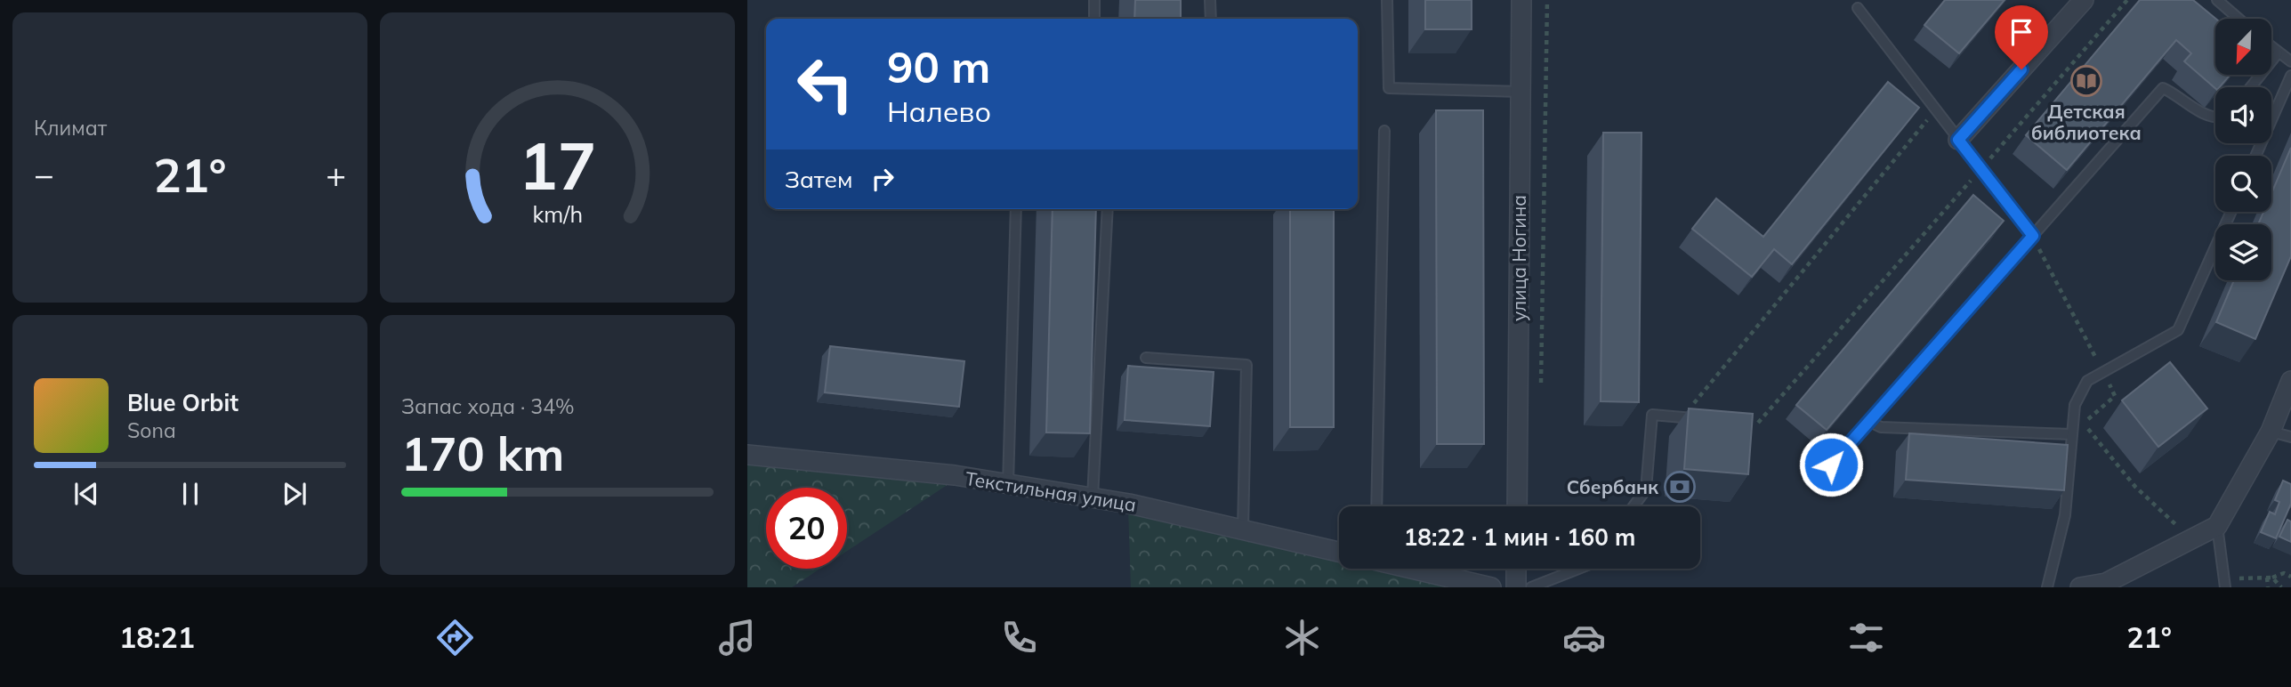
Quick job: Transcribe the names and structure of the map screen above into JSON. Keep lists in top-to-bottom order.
{
  "streets": {
    "street": ["улица Ногина", "Текстильная улица"]
  },
  "places": {
    "library": ["Детская библиотека"],
    "bank": ["Сбербанк"]
  },
  "north": "bottom left",
  "page": {
    "tile": [
      "Климат",
      ["Запас хода · 34%", "170 km"]
    ],
    "turn": ["90 m", "Налево"],
    "heat": ["−", "21°", "+"],
    "then": "Затем",
    "song": ["Blue Orbit", "Sona"],
    "limit": "20",
    "trip": "18:22 · 1 мин · 160 m",
    "tabs": ["18:21", "21°"],
    "gauge": ["17", "km/h"]
  }
}
